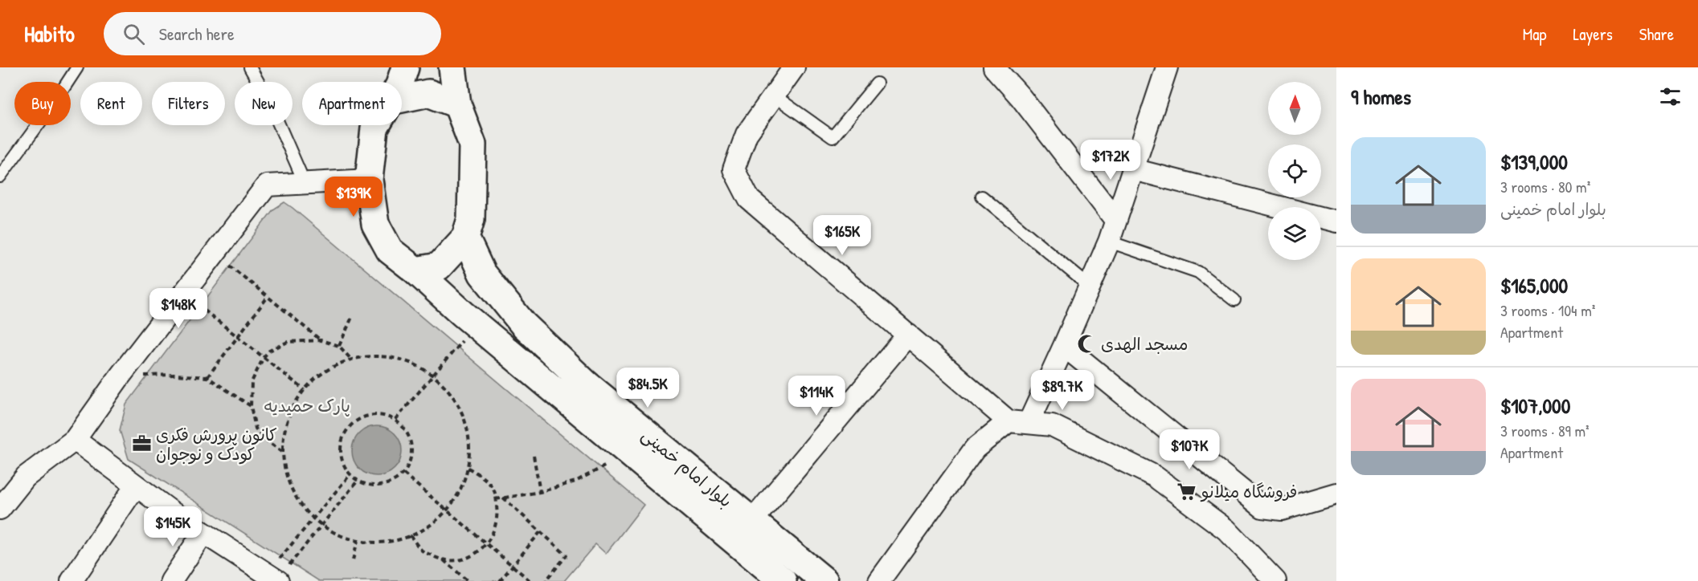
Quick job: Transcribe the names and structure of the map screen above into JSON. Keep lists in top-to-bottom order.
{
  "streets": {
    "main road": ["بلوار امام خمینی"]
  },
  "parks": ["پارک حمیدیه"],
  "places": {
    "mosque": ["مسجد الهدی"],
    "office": ["کانون پرورش فکری کودک و نوجوان"],
    "supermarket": ["فروشگاه میلانو"]
  },
  "north": "top",
  "page": {
    "header": "Habito",
    "search": "Search here",
    "nav": ["Map", "Layers", "Share"],
    "heading": "9 homes",
    "chip": [
      "Buy",
      "Rent",
      "Filters",
      "New",
      "Apartment"
    ],
    "list": [
      {
        "name": "$139,000",
        "note": "3 rooms · 80 m² · بلوار امام خمینی"
      },
      {
        "name": "$165,000",
        "note": "3 rooms · 104 m² · Apartment"
      },
      {
        "name": "$107,000",
        "note": "3 rooms · 89 m² · Apartment"
      }
    ],
    "price": [
      "$172K",
      "$139K",
      "$165K",
      "$148K",
      "$84.5K",
      "$89.7K",
      "$114K",
      "$107K",
      "$145K"
    ]
  }
}
